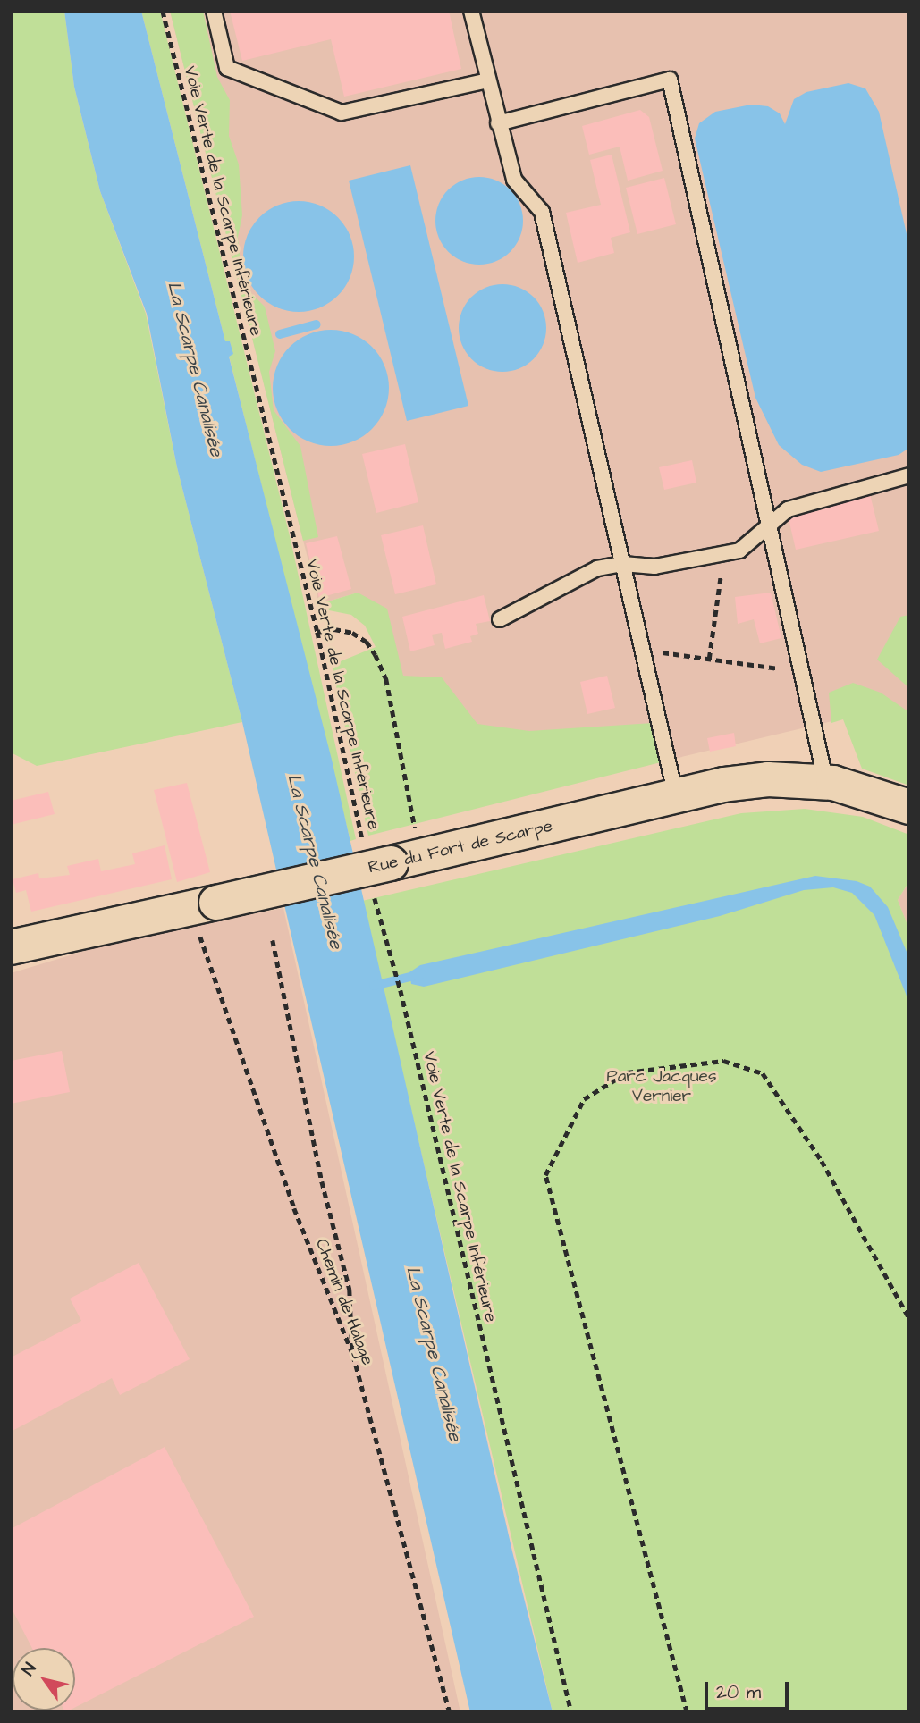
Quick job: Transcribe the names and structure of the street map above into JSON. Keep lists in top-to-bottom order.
{
  "streets": {
    "main road": ["Rue du Fort de Scarpe"],
    "path": ["Voie Verte de la Scarpe Inférieure", "Chemin de Halage"]
  },
  "crossings": [
    ["Voie Verte de la Scarpe Inférieure", "Rue du Fort de Scarpe"],
    ["Rue du Fort de Scarpe", "Chemin de Halage"]
  ],
  "water": ["La Scarpe Canalisée"],
  "parks": ["Parc Jacques Vernier"],
  "scale_bar": "20 m",
  "north": "top left"
}
